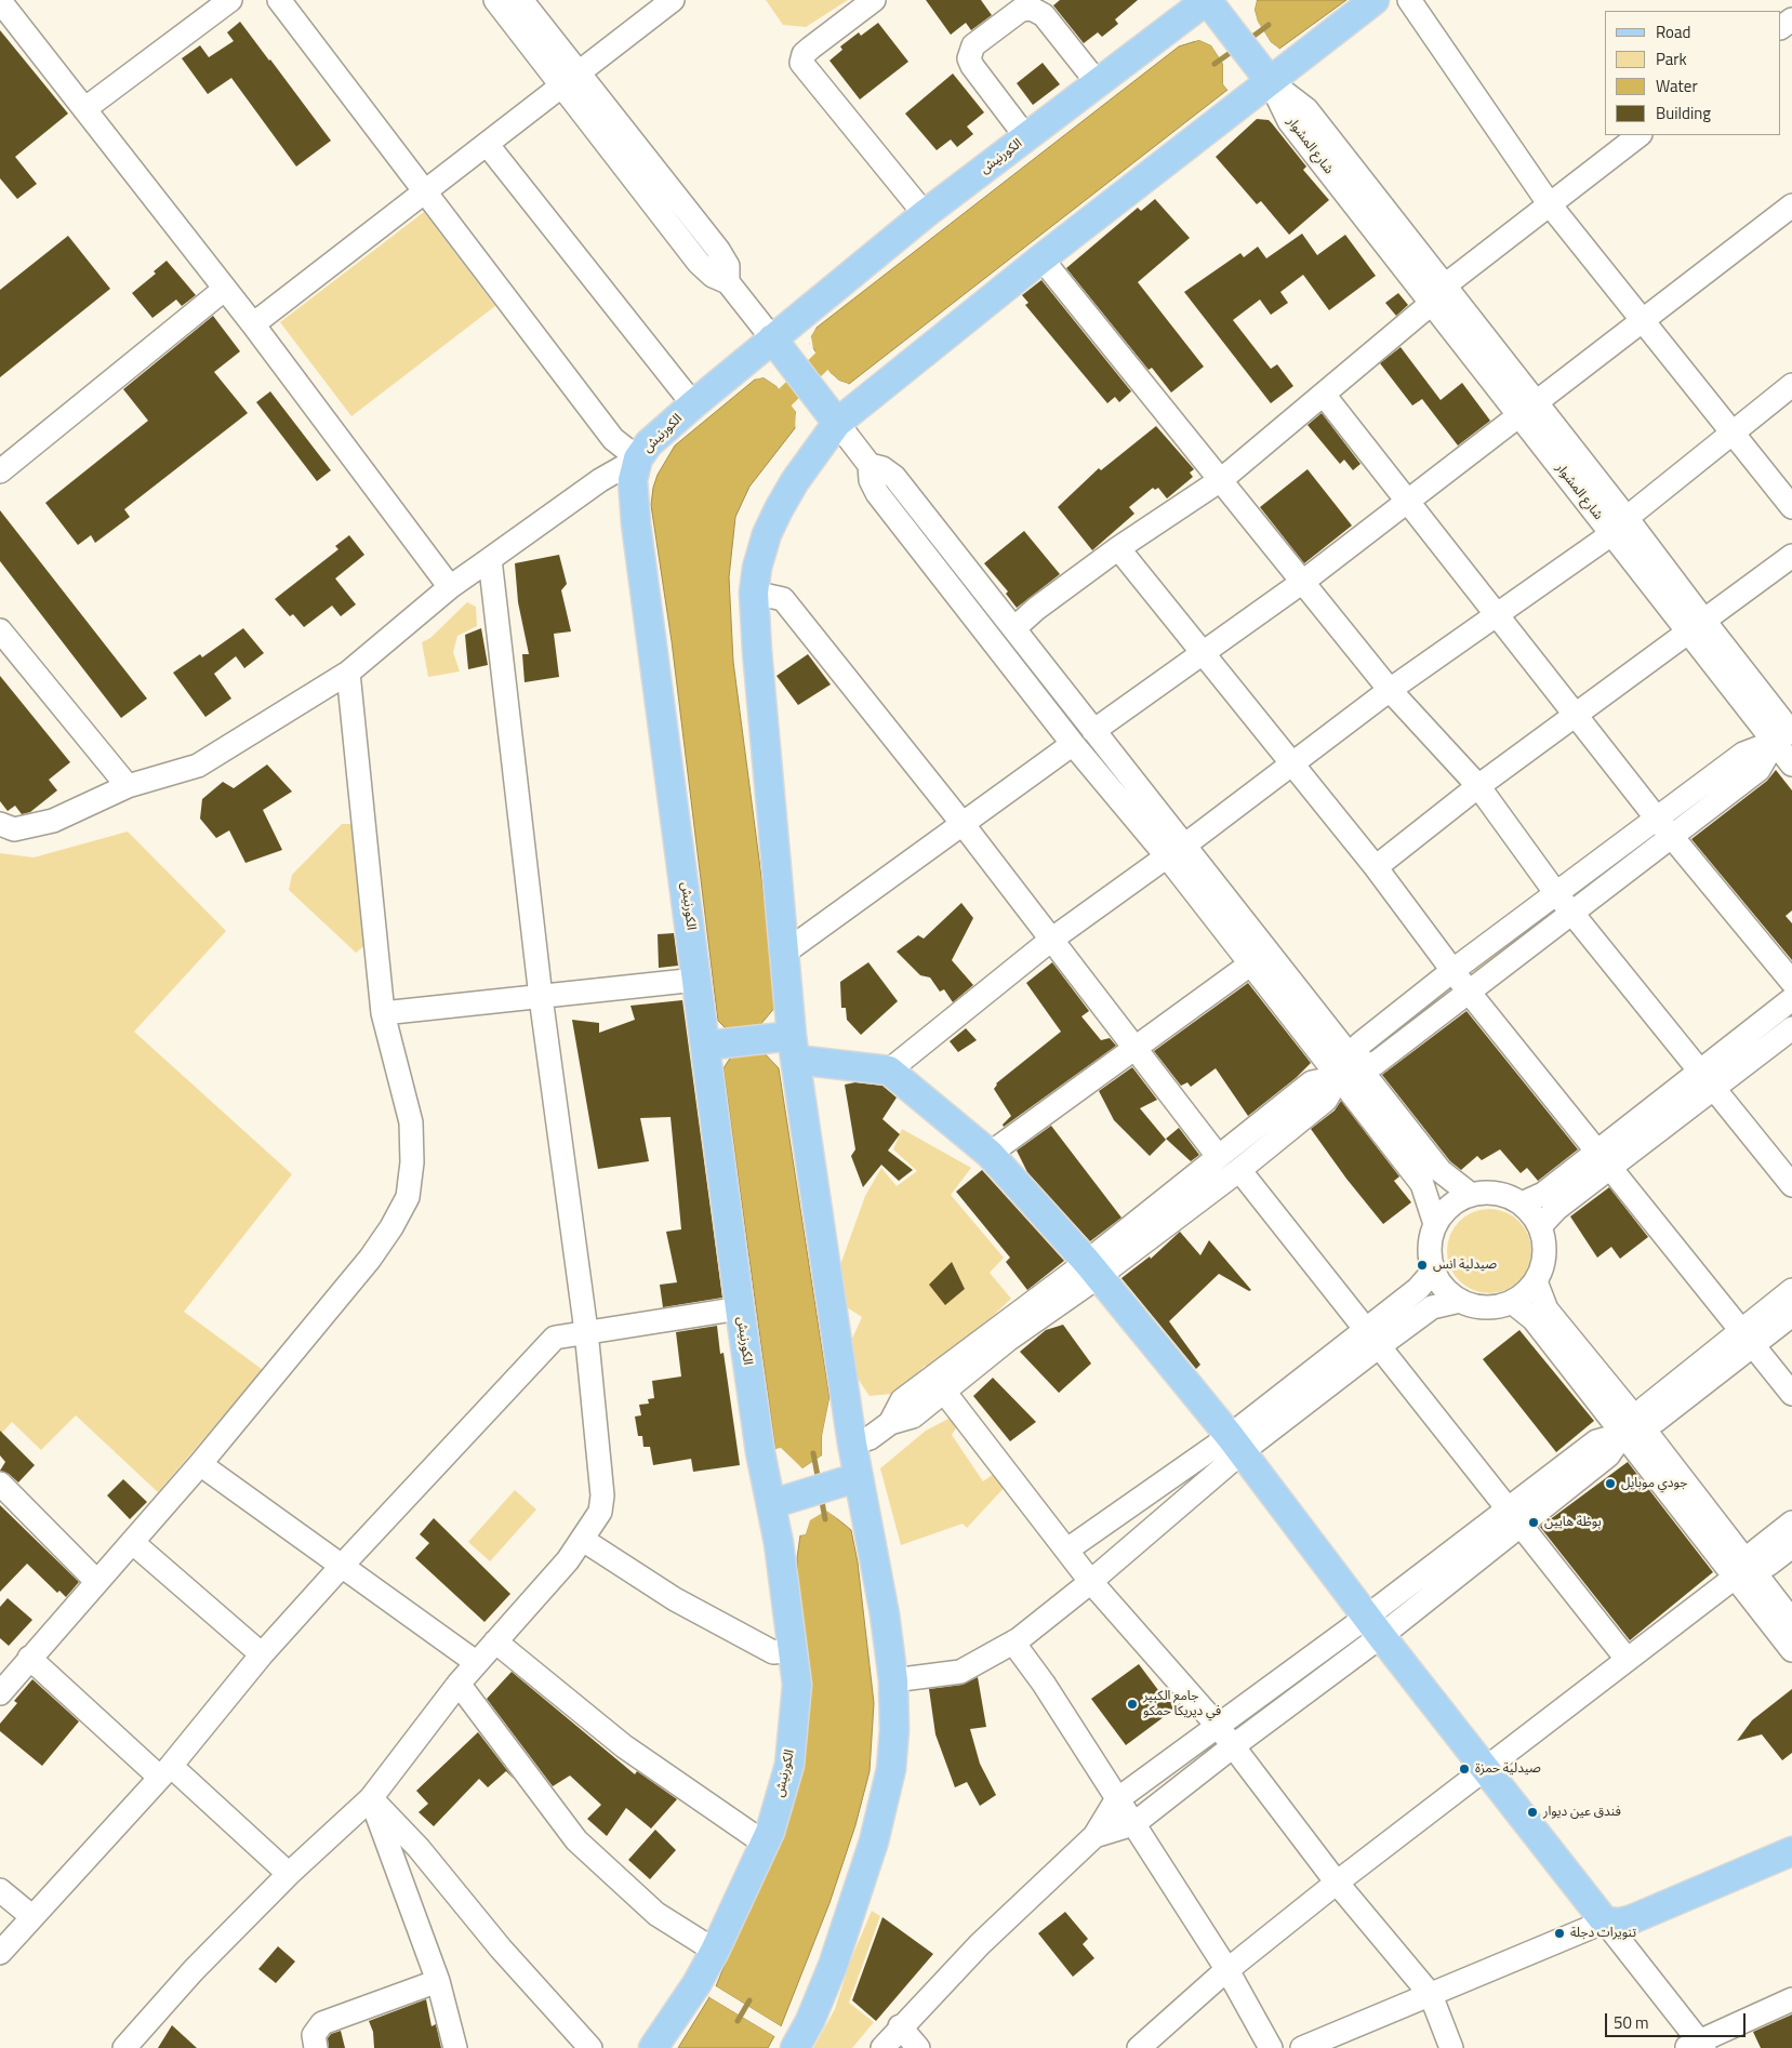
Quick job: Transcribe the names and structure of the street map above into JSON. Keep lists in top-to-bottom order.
{
  "streets": {
    "main road": ["الكورنيش"],
    "street": ["شارع المشوار"]
  },
  "places": [
    "صيدلية انس",
    "جودي موبايل",
    "بوظة هايين",
    "جامع الكبير في ديريكا حمكو",
    "صيدلية حمزة",
    "فندق عين ديوار",
    "تنويرات دجلة"
  ],
  "legend": [
    "Road",
    "Park",
    "Water",
    "Building"
  ],
  "scale_bar": "50 m"
}
